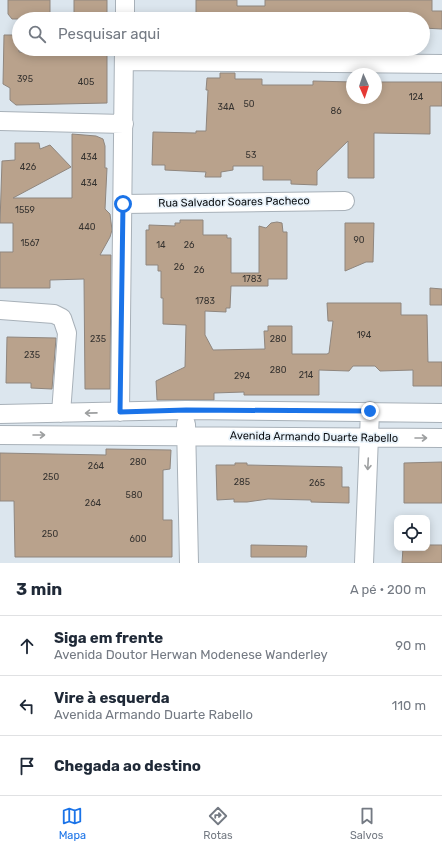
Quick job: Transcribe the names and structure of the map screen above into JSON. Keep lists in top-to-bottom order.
{
  "streets": {
    "street": ["Rua Salvador Soares Pacheco", "Avenida Armando Duarte Rabello"]
  },
  "house_numbers": [
    "395",
    "405",
    "124",
    "50",
    "34A",
    "86",
    "53",
    "434",
    "426",
    "434",
    "1559",
    "440",
    "90",
    "1567",
    "14",
    "26",
    "26",
    "26",
    "1783",
    "1783",
    "194",
    "235",
    "280",
    "235",
    "280",
    "214",
    "294",
    "280",
    "264",
    "250",
    "285",
    "265",
    "580",
    "264",
    "250",
    "600"
  ],
  "north": "bottom",
  "page": {
    "search": "Pesquisar aqui",
    "heading": ["3 min", "A pé · 200 m"],
    "list": [
      ["Siga em frente", "Avenida Doutor Herwan Modenese Wanderley", "90 m"],
      ["Vire à esquerda", "Avenida Armando Duarte Rabello", "110 m"],
      "Chegada ao destino"
    ],
    "nav": ["Mapa", "Rotas", "Salvos"]
  }
}
